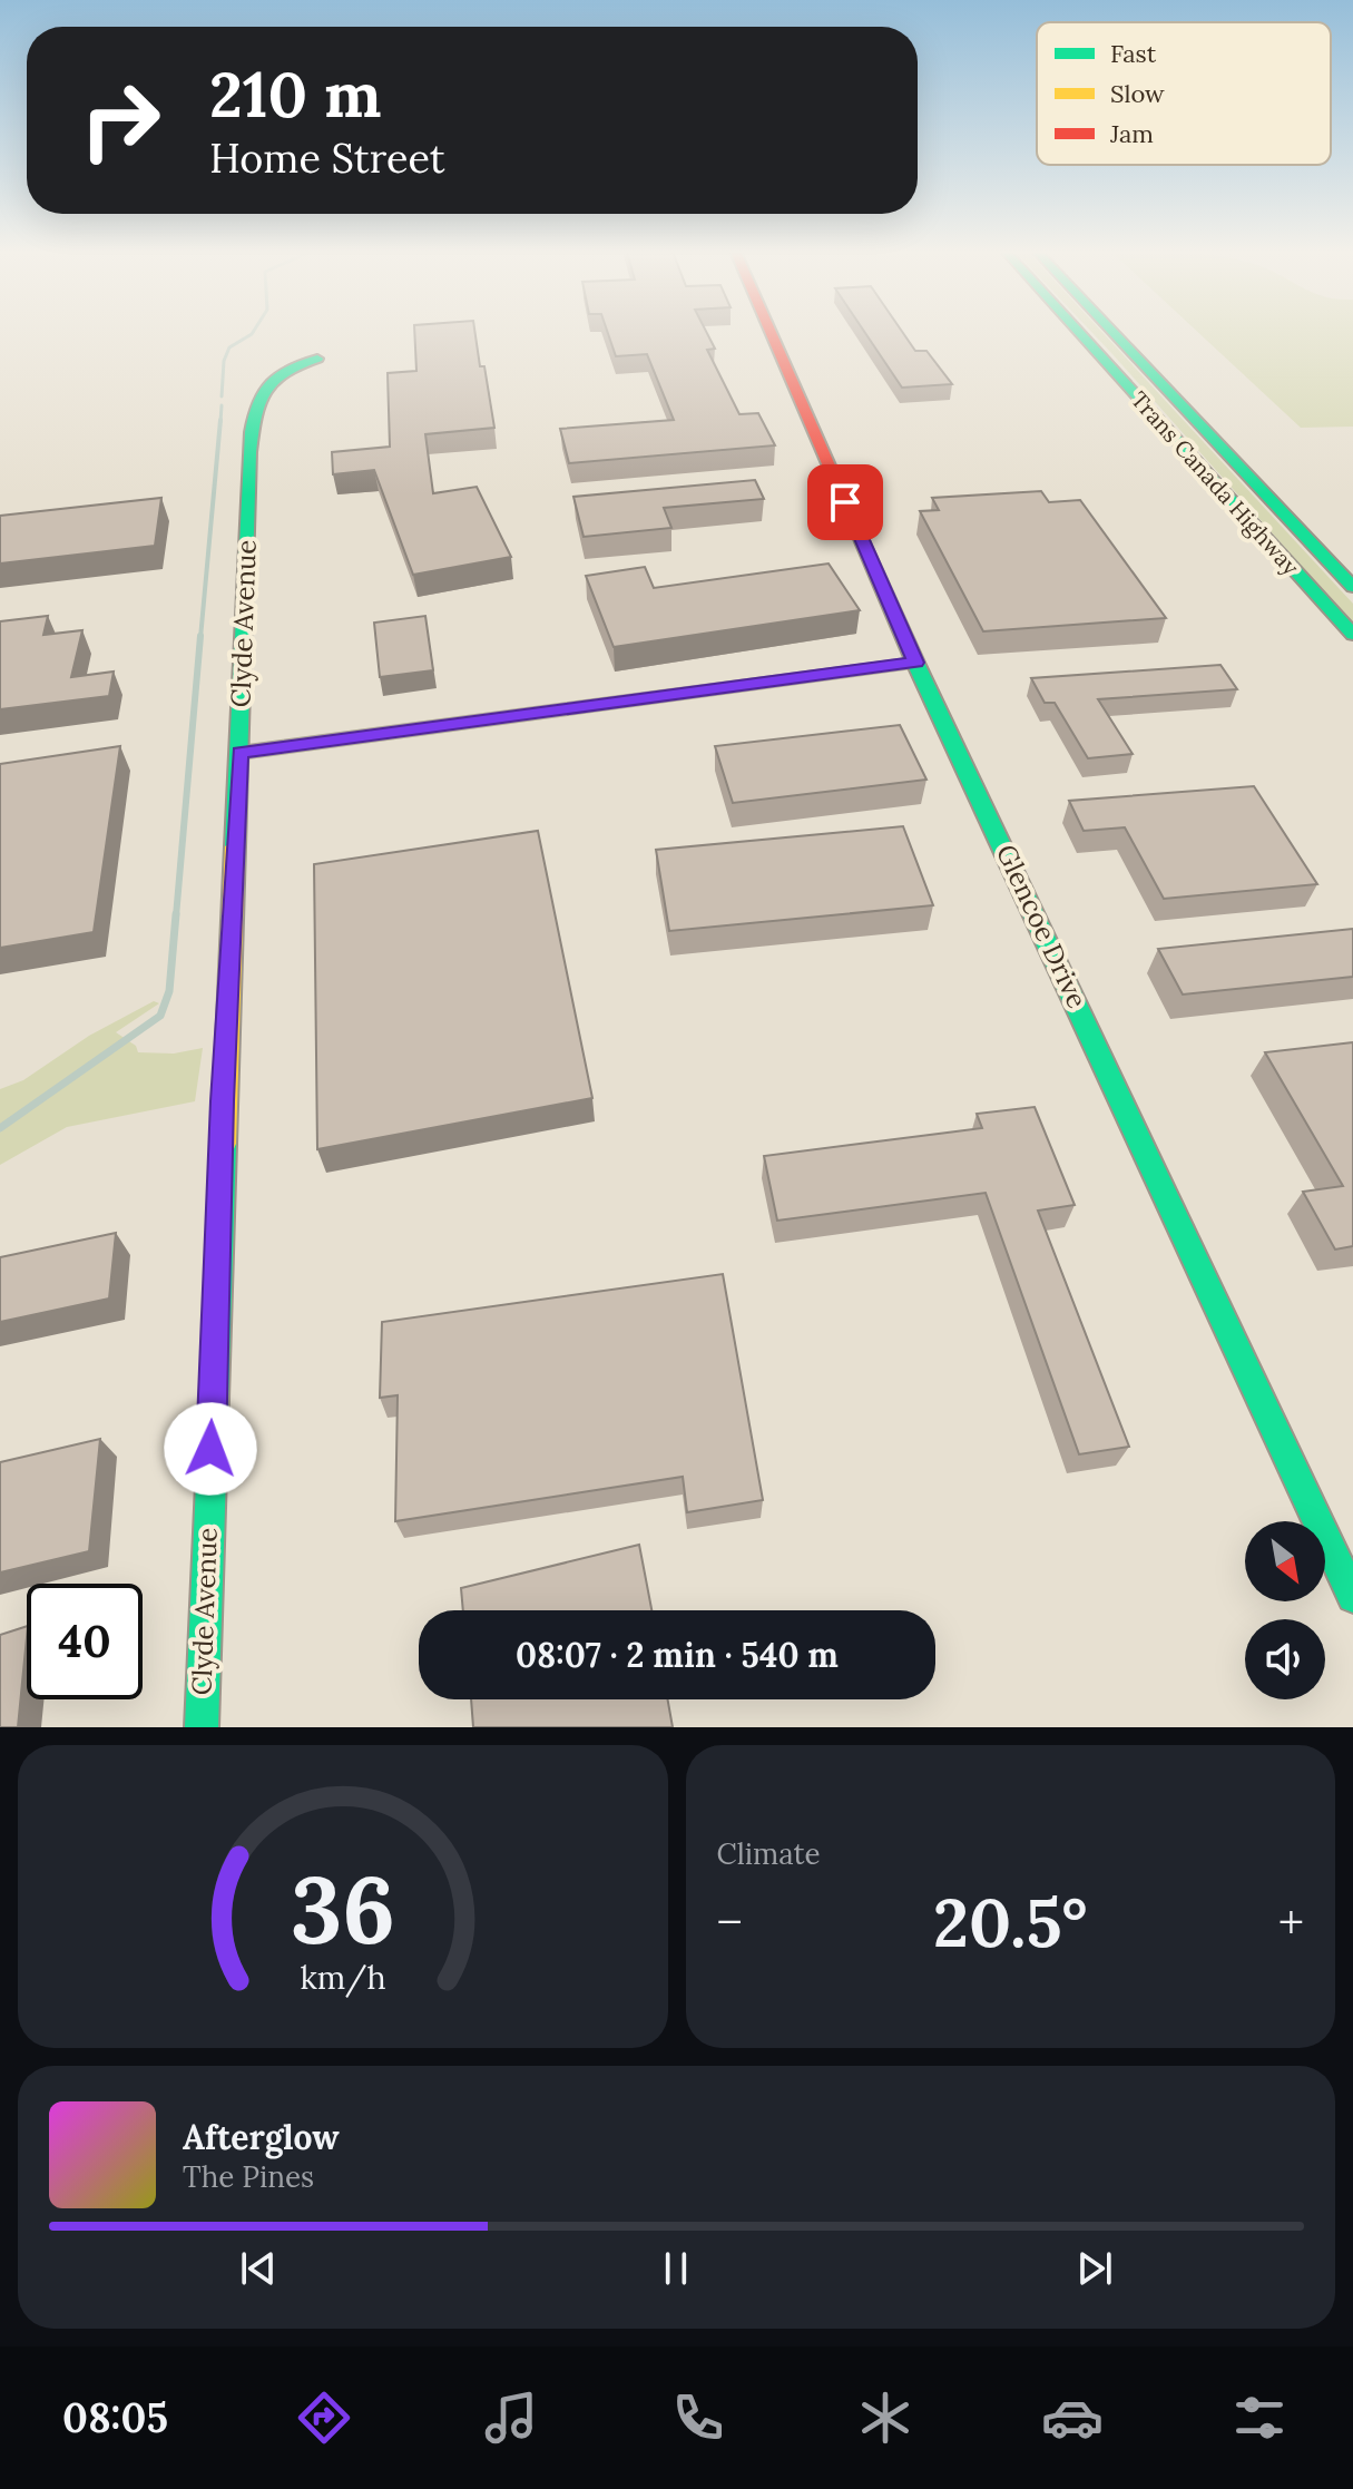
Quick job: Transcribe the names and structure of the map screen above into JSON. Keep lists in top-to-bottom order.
{
  "streets": {
    "main road": ["Trans Canada Highway", "Clyde Avenue", "Glencoe Drive"]
  },
  "legend": ["Fast", "Slow", "Jam"],
  "north": "bottom right",
  "page": {
    "turn": ["210 m", "Home Street"],
    "limit": "40",
    "trip": "08:07 · 2 min · 540 m",
    "tile": "Climate",
    "heat": ["−", "20.5°", "+"],
    "song": ["Afterglow", "The Pines"],
    "tabs": "08:05",
    "gauge": ["36", "km/h"]
  }
}
